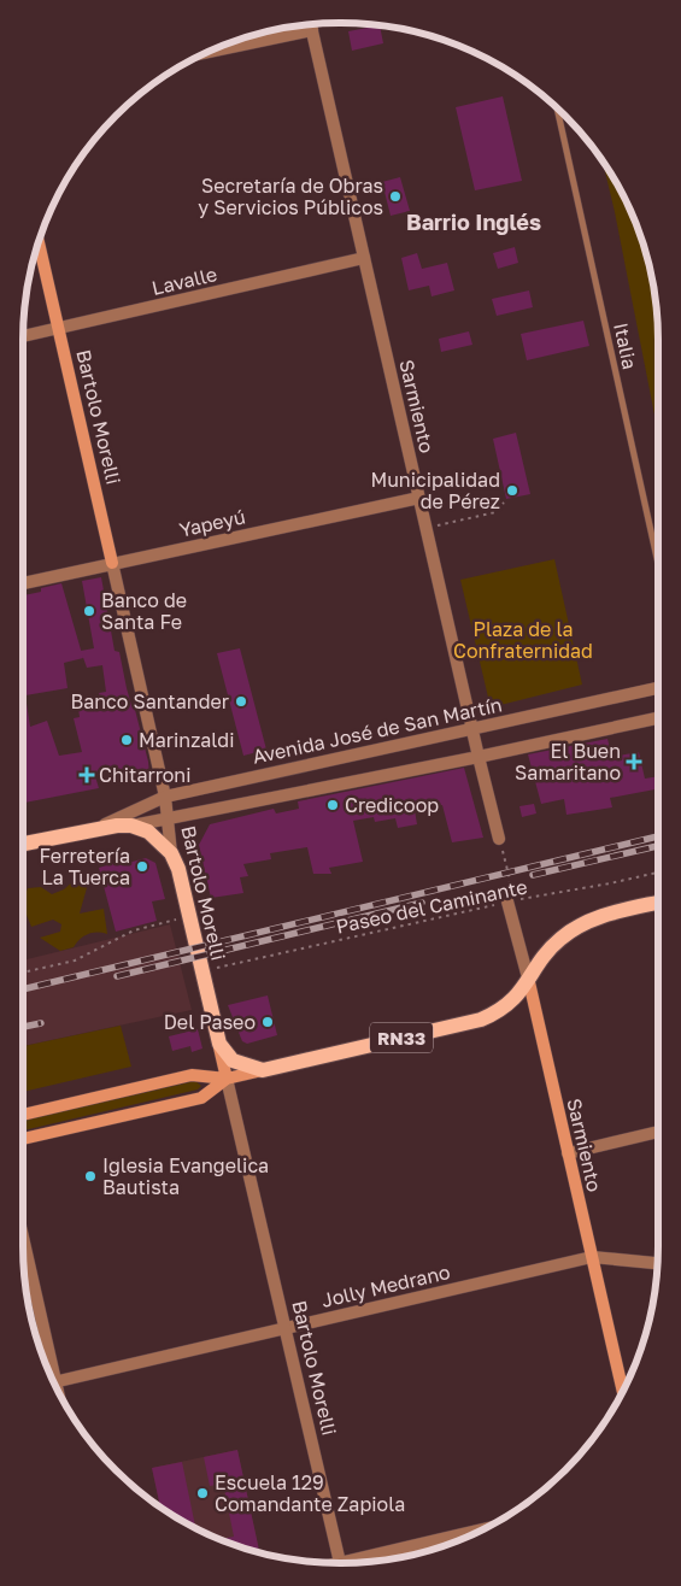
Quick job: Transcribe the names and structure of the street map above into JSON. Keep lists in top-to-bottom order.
{
  "streets": {
    "main road": [
      "Sarmiento",
      "Bartolo Morelli",
      "Avenida José de San Martín",
      "RN33"
    ],
    "street": ["Lavalle", "Yapeyú", "Jolly Medrano"],
    "lane": ["Italia"],
    "path": ["Paseo del Caminante"]
  },
  "crossings": [
    ["Lavalle", "Sarmiento"],
    ["Lavalle", "Bartolo Morelli"],
    ["Sarmiento", "Yapeyú"],
    ["Sarmiento", "Avenida José de San Martín"],
    ["Sarmiento", "Paseo del Caminante"],
    ["Sarmiento", "RN33"],
    ["Sarmiento", "Jolly Medrano"],
    ["Bartolo Morelli", "Yapeyú"],
    ["Bartolo Morelli", "Avenida José de San Martín"],
    ["Bartolo Morelli", "Paseo del Caminante"],
    ["Bartolo Morelli", "Jolly Medrano"]
  ],
  "districts": ["Barrio Inglés"],
  "parks": ["Plaza de la Confraternidad"],
  "places": {
    "other": [
      "Secretaría de Obras y Servicios Públicos",
      "Municipalidad de Pérez",
      "Banco de Santa Fe",
      "Banco Santander",
      "Marinzaldi",
      "Credicoop",
      "Ferretería La Tuerca",
      "Del Paseo",
      "Iglesia Evangelica Bautista",
      "Escuela 129 Comandante Zapiola"
    ],
    "health": ["El Buen Samaritano", "Chitarroni"]
  }
}
